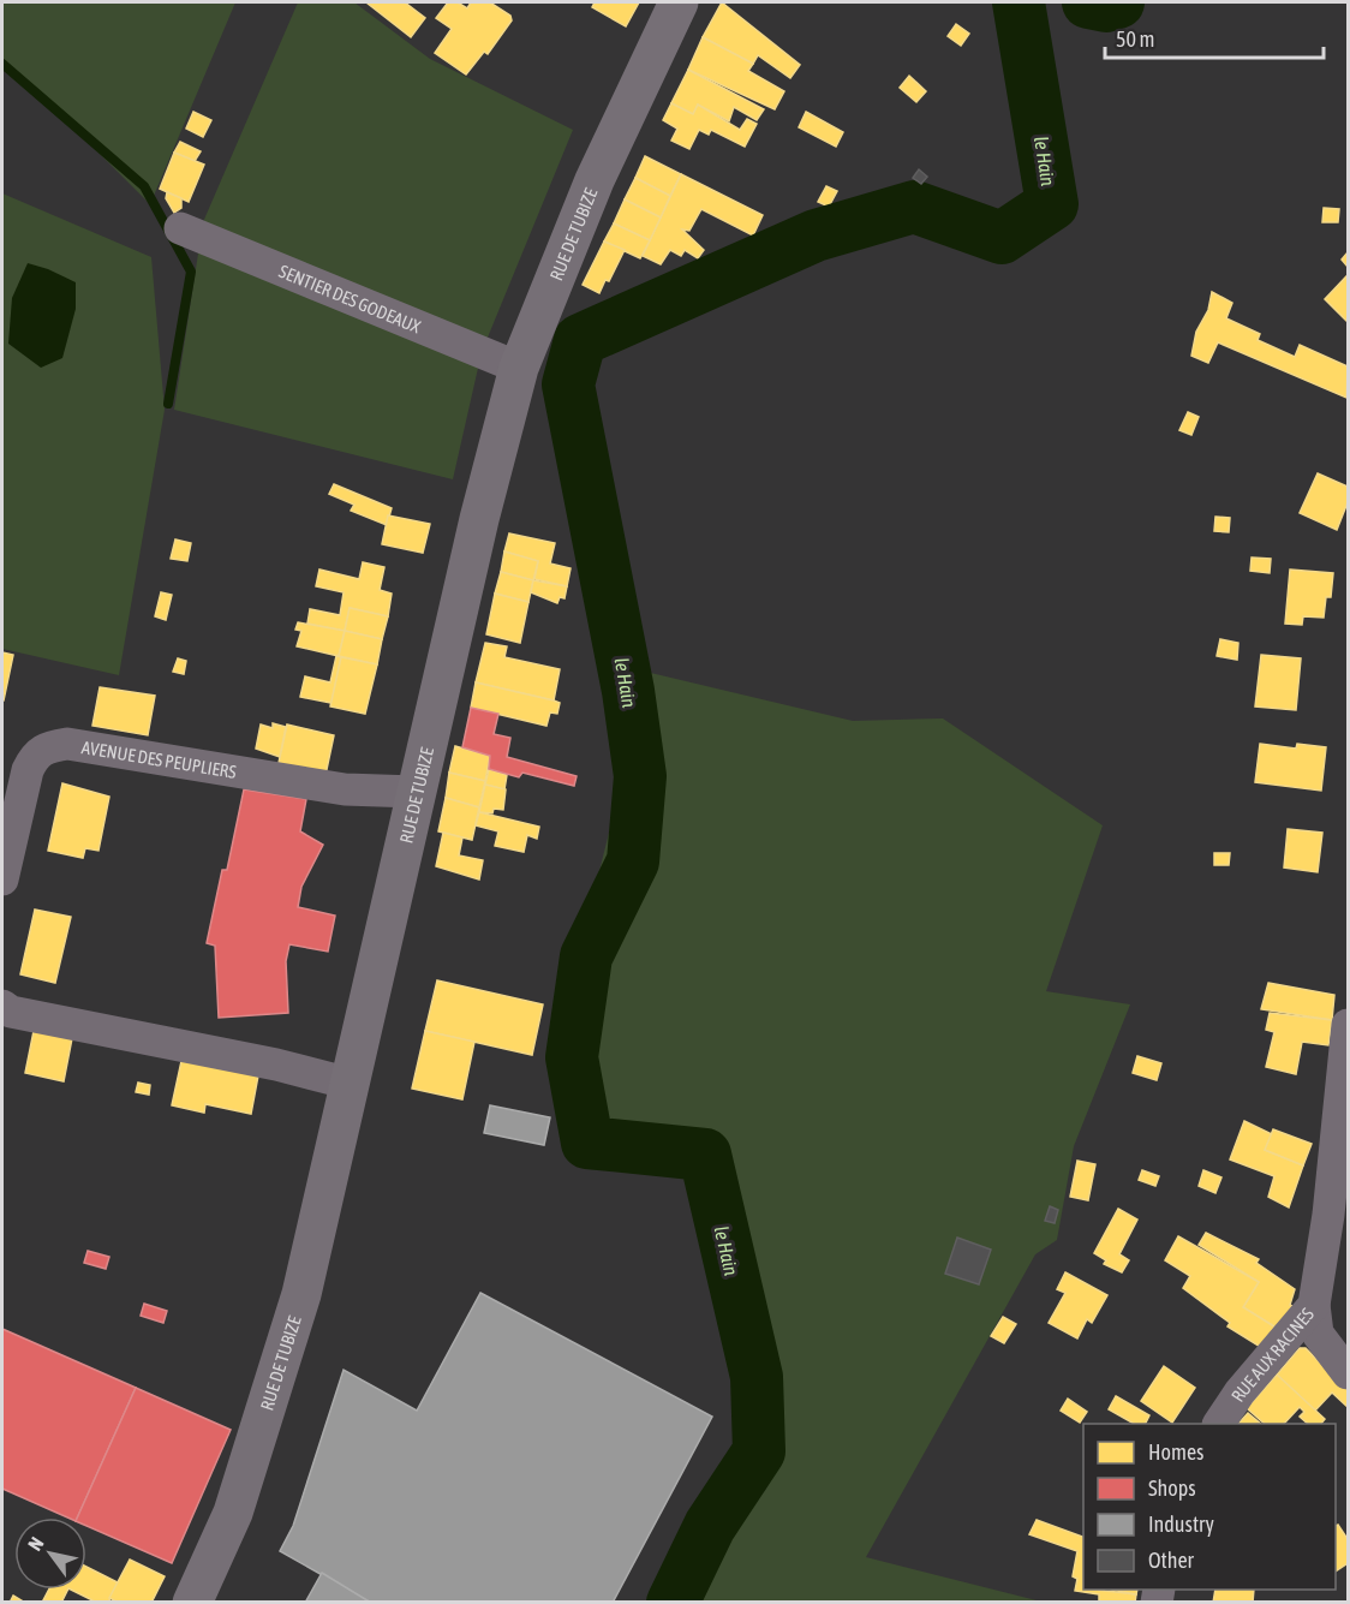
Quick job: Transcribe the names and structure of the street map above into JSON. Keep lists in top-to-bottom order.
{
  "streets": {
    "main road": ["RUE DE TUBIZE"],
    "street": ["SENTIER DES GODEAUX", "AVENUE DES PEUPLIERS", "RUE AUX RACINES"]
  },
  "crossings": [
    ["RUE DE TUBIZE", "SENTIER DES GODEAUX"],
    ["RUE DE TUBIZE", "AVENUE DES PEUPLIERS"]
  ],
  "water": ["le Hain"],
  "legend": [
    "Homes",
    "Shops",
    "Industry",
    "Other"
  ],
  "scale_bar": "50 m",
  "north": "top left"
}
